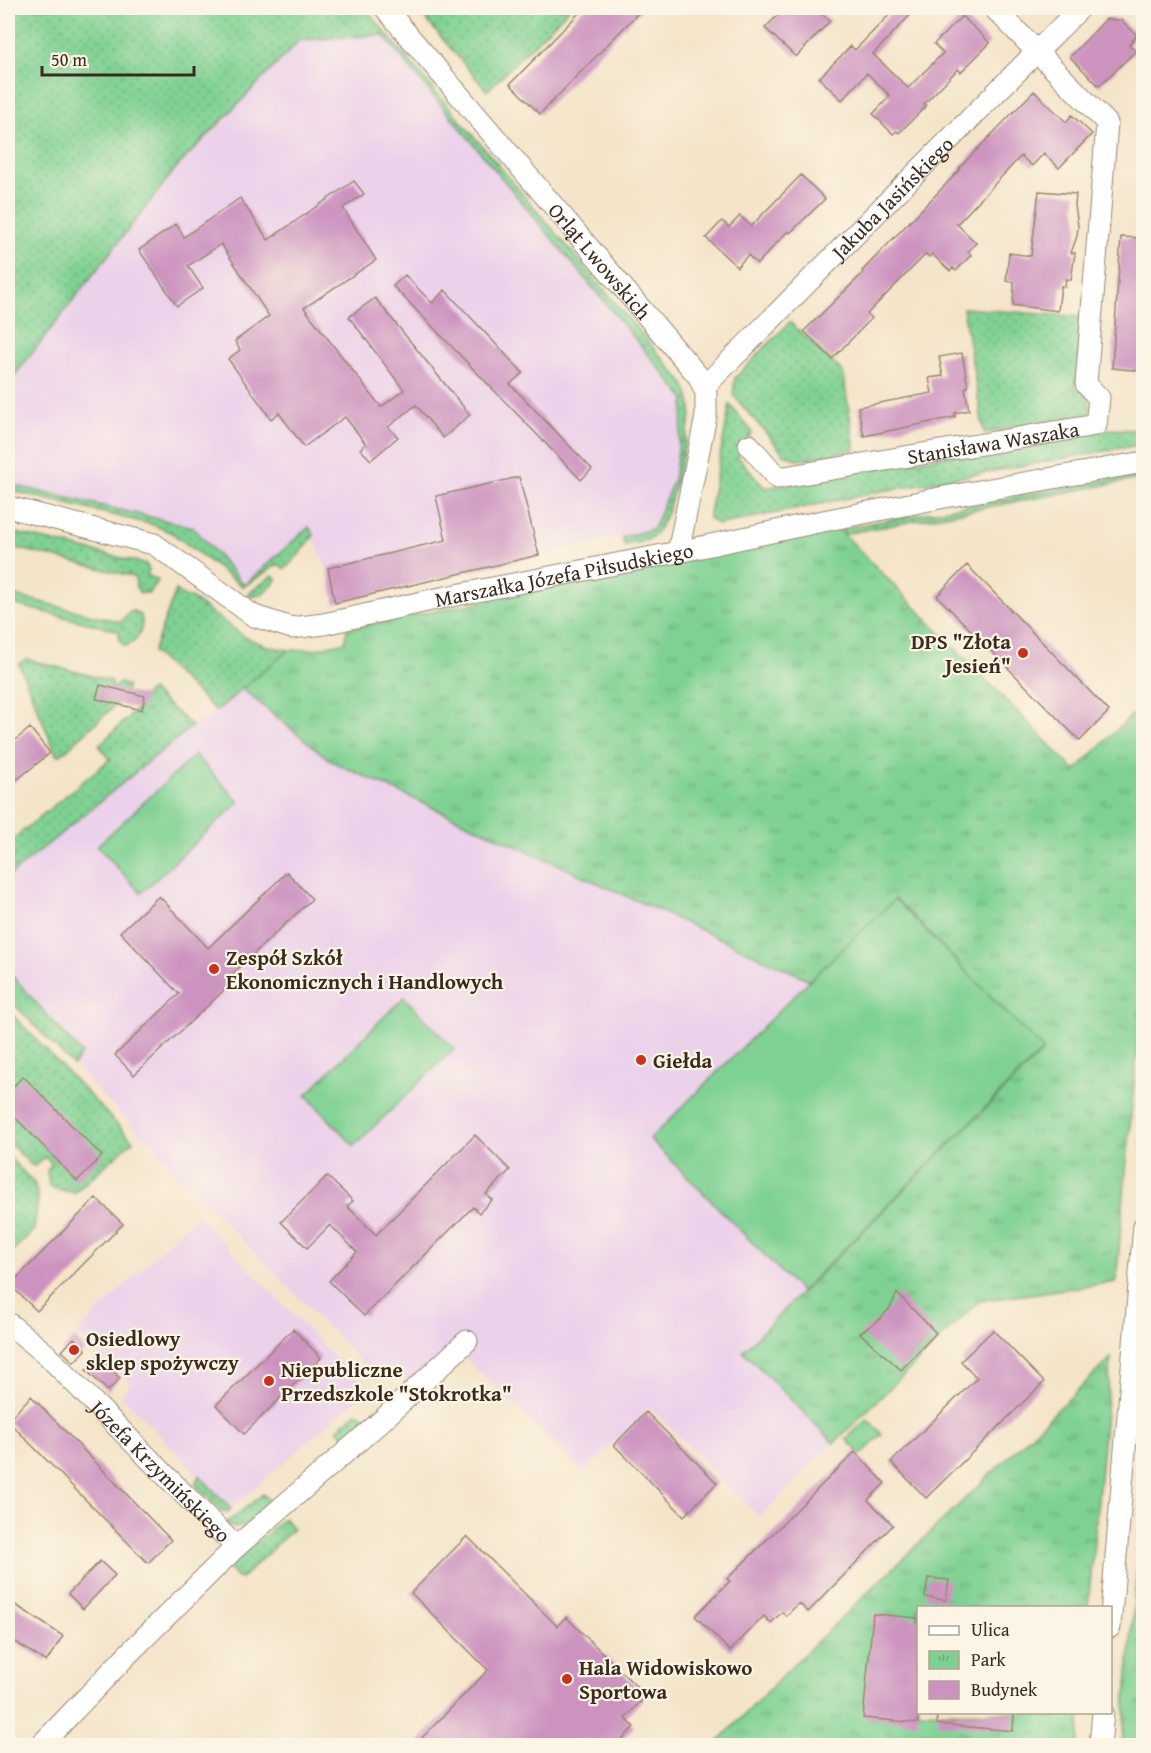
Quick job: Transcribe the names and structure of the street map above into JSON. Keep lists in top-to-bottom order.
{
  "streets": {
    "street": [
      "Jakuba Jasińskiego",
      "Orląt Lwowskich",
      "Stanisława Waszaka",
      "Marszałka Józefa Piłsudskiego",
      "Józefa Krzymińskiego"
    ]
  },
  "crossings": [
    ["Jakuba Jasińskiego", "Orląt Lwowskich"],
    ["Jakuba Jasińskiego", "Stanisława Waszaka"]
  ],
  "places": [
    "DPS \"Złota Jesień\"",
    "Zespół Szkół Ekonomicznych i Handlowych",
    "Giełda",
    "Osiedlowy sklep spożywczy",
    "Niepubliczne Przedszkole \"Stokrotka\"",
    "Hala Widowiskowo Sportowa"
  ],
  "legend": ["Ulica", "Park", "Budynek"],
  "scale_bar": "50 m"
}
